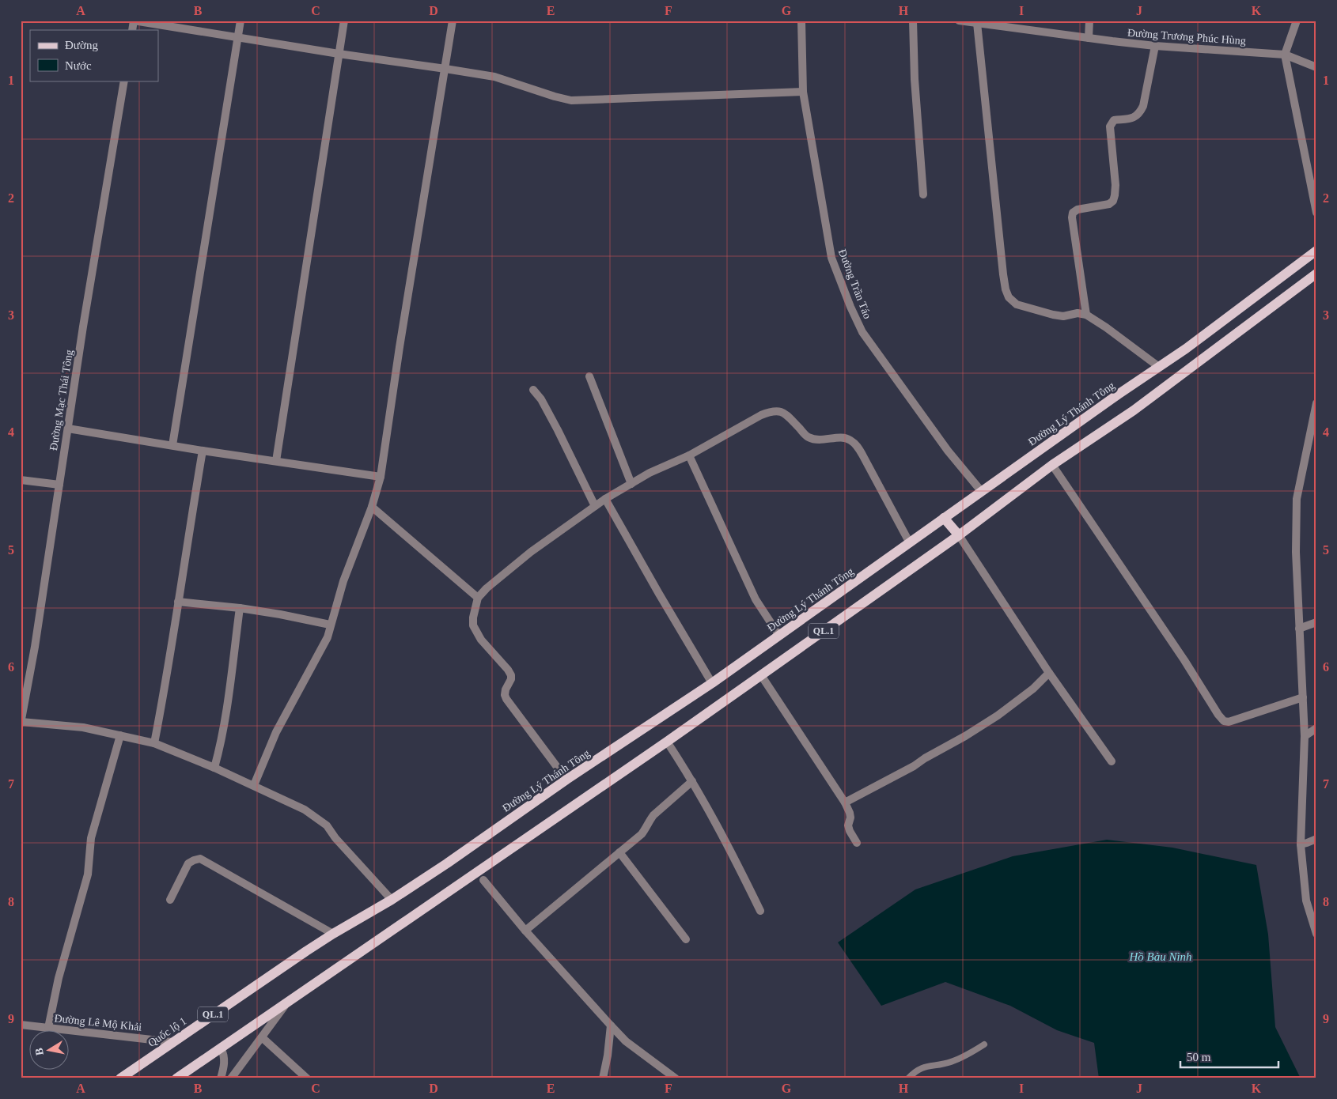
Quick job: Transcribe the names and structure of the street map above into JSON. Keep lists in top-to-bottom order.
{
  "streets": {
    "main road": ["Đường Lý Thánh Tông", "QL.1", "Quốc lộ 1"],
    "street": [
      "Đường Trương Phúc Hùng",
      "Đường Trần Táo",
      "Đường Mạc Thái Tông",
      "Đường Lê Mộ Khải"
    ]
  },
  "crossings": [
    ["Đường Trần Táo", "Đường Lý Thánh Tông"],
    ["Đường Lý Thánh Tông", "Quốc lộ 1"],
    ["Đường Lê Mộ Khải", "Quốc lộ 1"]
  ],
  "water": ["Hồ Bàu Nình"],
  "legend": ["Đường", "Nước"],
  "scale_bar": "50 m",
  "north": "left",
  "grid": {
    "columns": [
      "A",
      "B",
      "C",
      "D",
      "E",
      "F",
      "G",
      "H",
      "I",
      "J",
      "K"
    ],
    "rows": [
      "1",
      "2",
      "3",
      "4",
      "5",
      "6",
      "7",
      "8",
      "9"
    ]
  }
}
